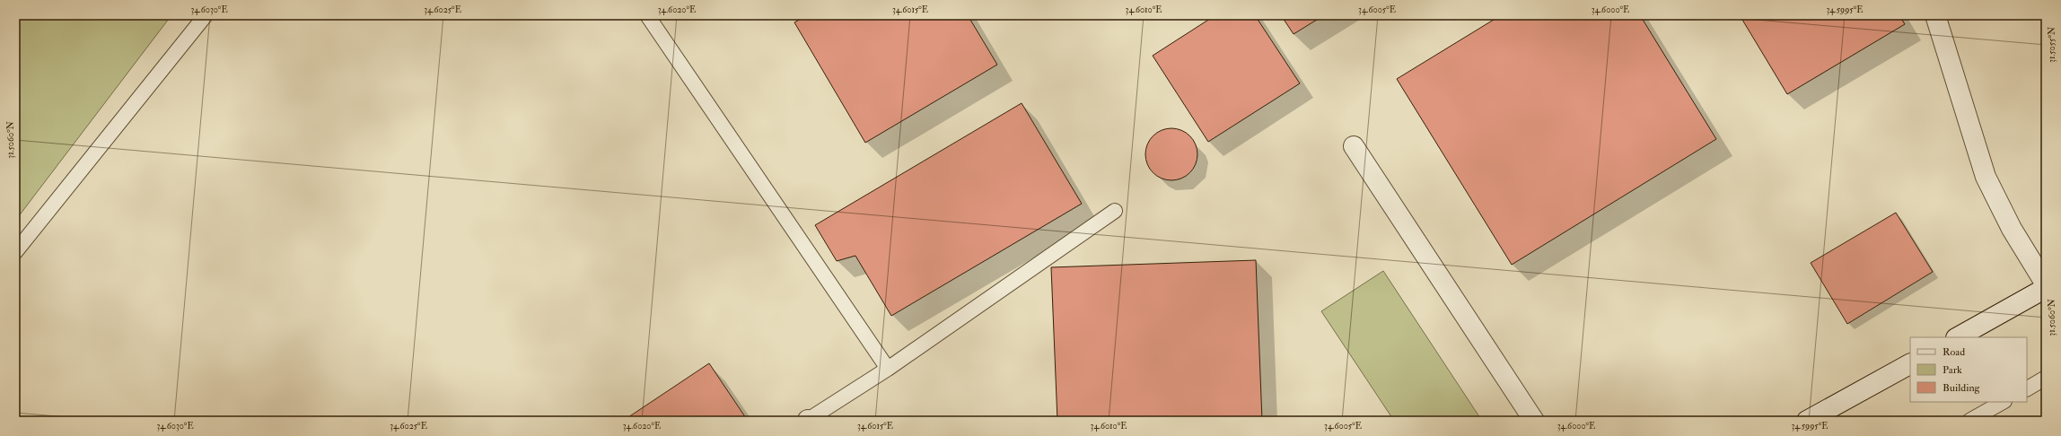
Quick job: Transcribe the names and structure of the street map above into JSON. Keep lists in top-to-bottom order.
{
  "legend": ["Road", "Park", "Building"],
  "coordinates": [
    "34.6030°E",
    "34.6025°E",
    "34.6020°E",
    "34.6015°E",
    "34.6010°E",
    "34.6005°E",
    "34.6000°E",
    "34.5995°E",
    "31.5055°N",
    "31.5060°N"
  ]
}
